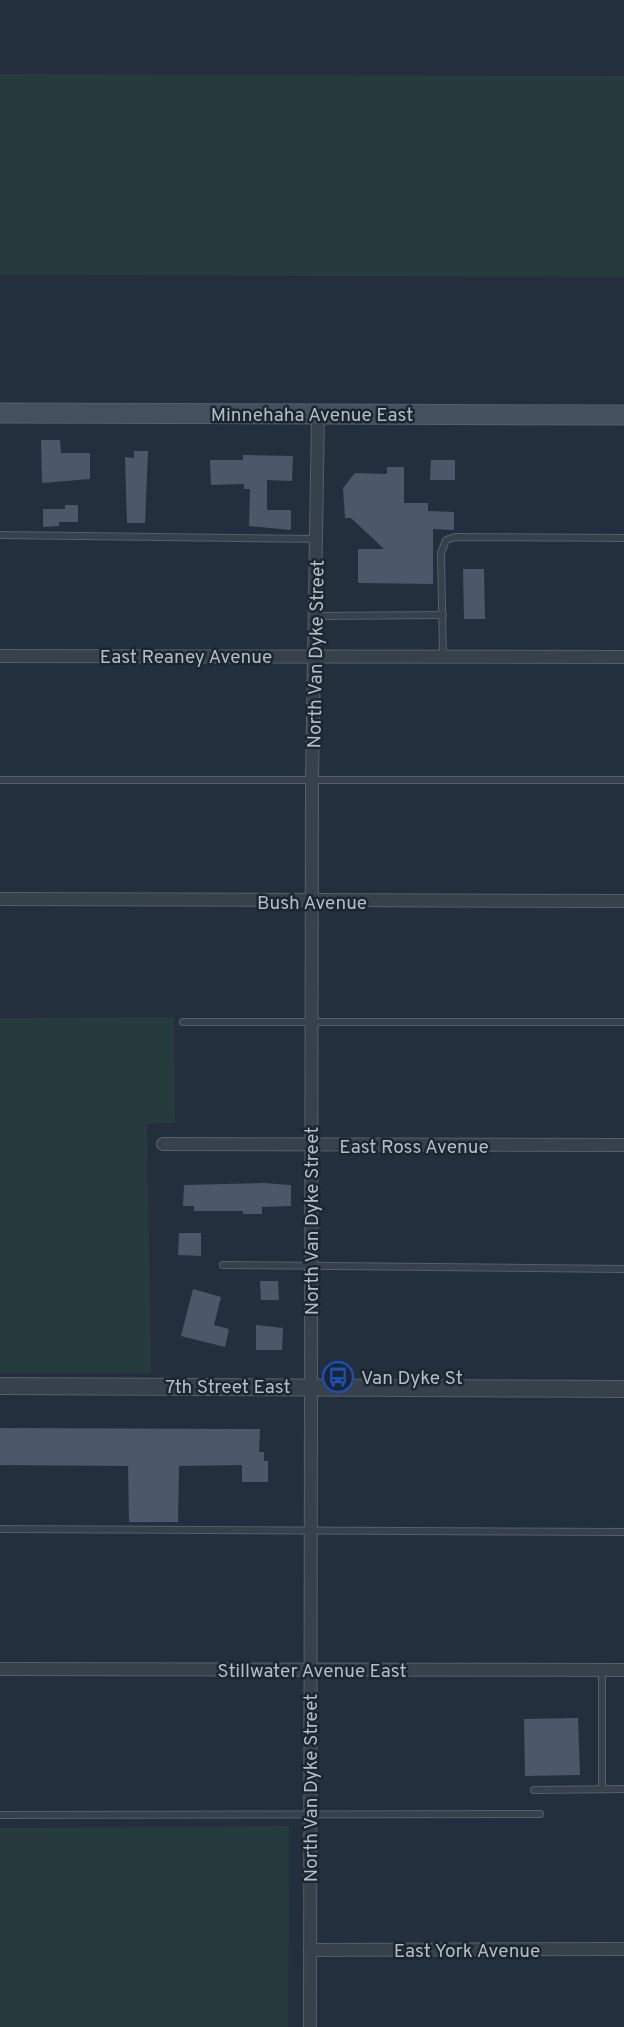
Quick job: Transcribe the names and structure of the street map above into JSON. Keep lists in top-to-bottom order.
{
  "streets": {
    "main road": ["Minnehaha Avenue East"],
    "street": [
      "North Van Dyke Street",
      "East Reaney Avenue",
      "Bush Avenue",
      "East Ross Avenue",
      "7th Street East",
      "Stillwater Avenue East",
      "East York Avenue"
    ]
  },
  "crossings": [
    ["Minnehaha Avenue East", "North Van Dyke Street"],
    ["North Van Dyke Street", "East Reaney Avenue"],
    ["North Van Dyke Street", "Bush Avenue"],
    ["North Van Dyke Street", "East Ross Avenue"],
    ["North Van Dyke Street", "7th Street East"],
    ["North Van Dyke Street", "Stillwater Avenue East"],
    ["North Van Dyke Street", "East York Avenue"]
  ],
  "places": {
    "bus stop": ["Van Dyke St"]
  }
}
